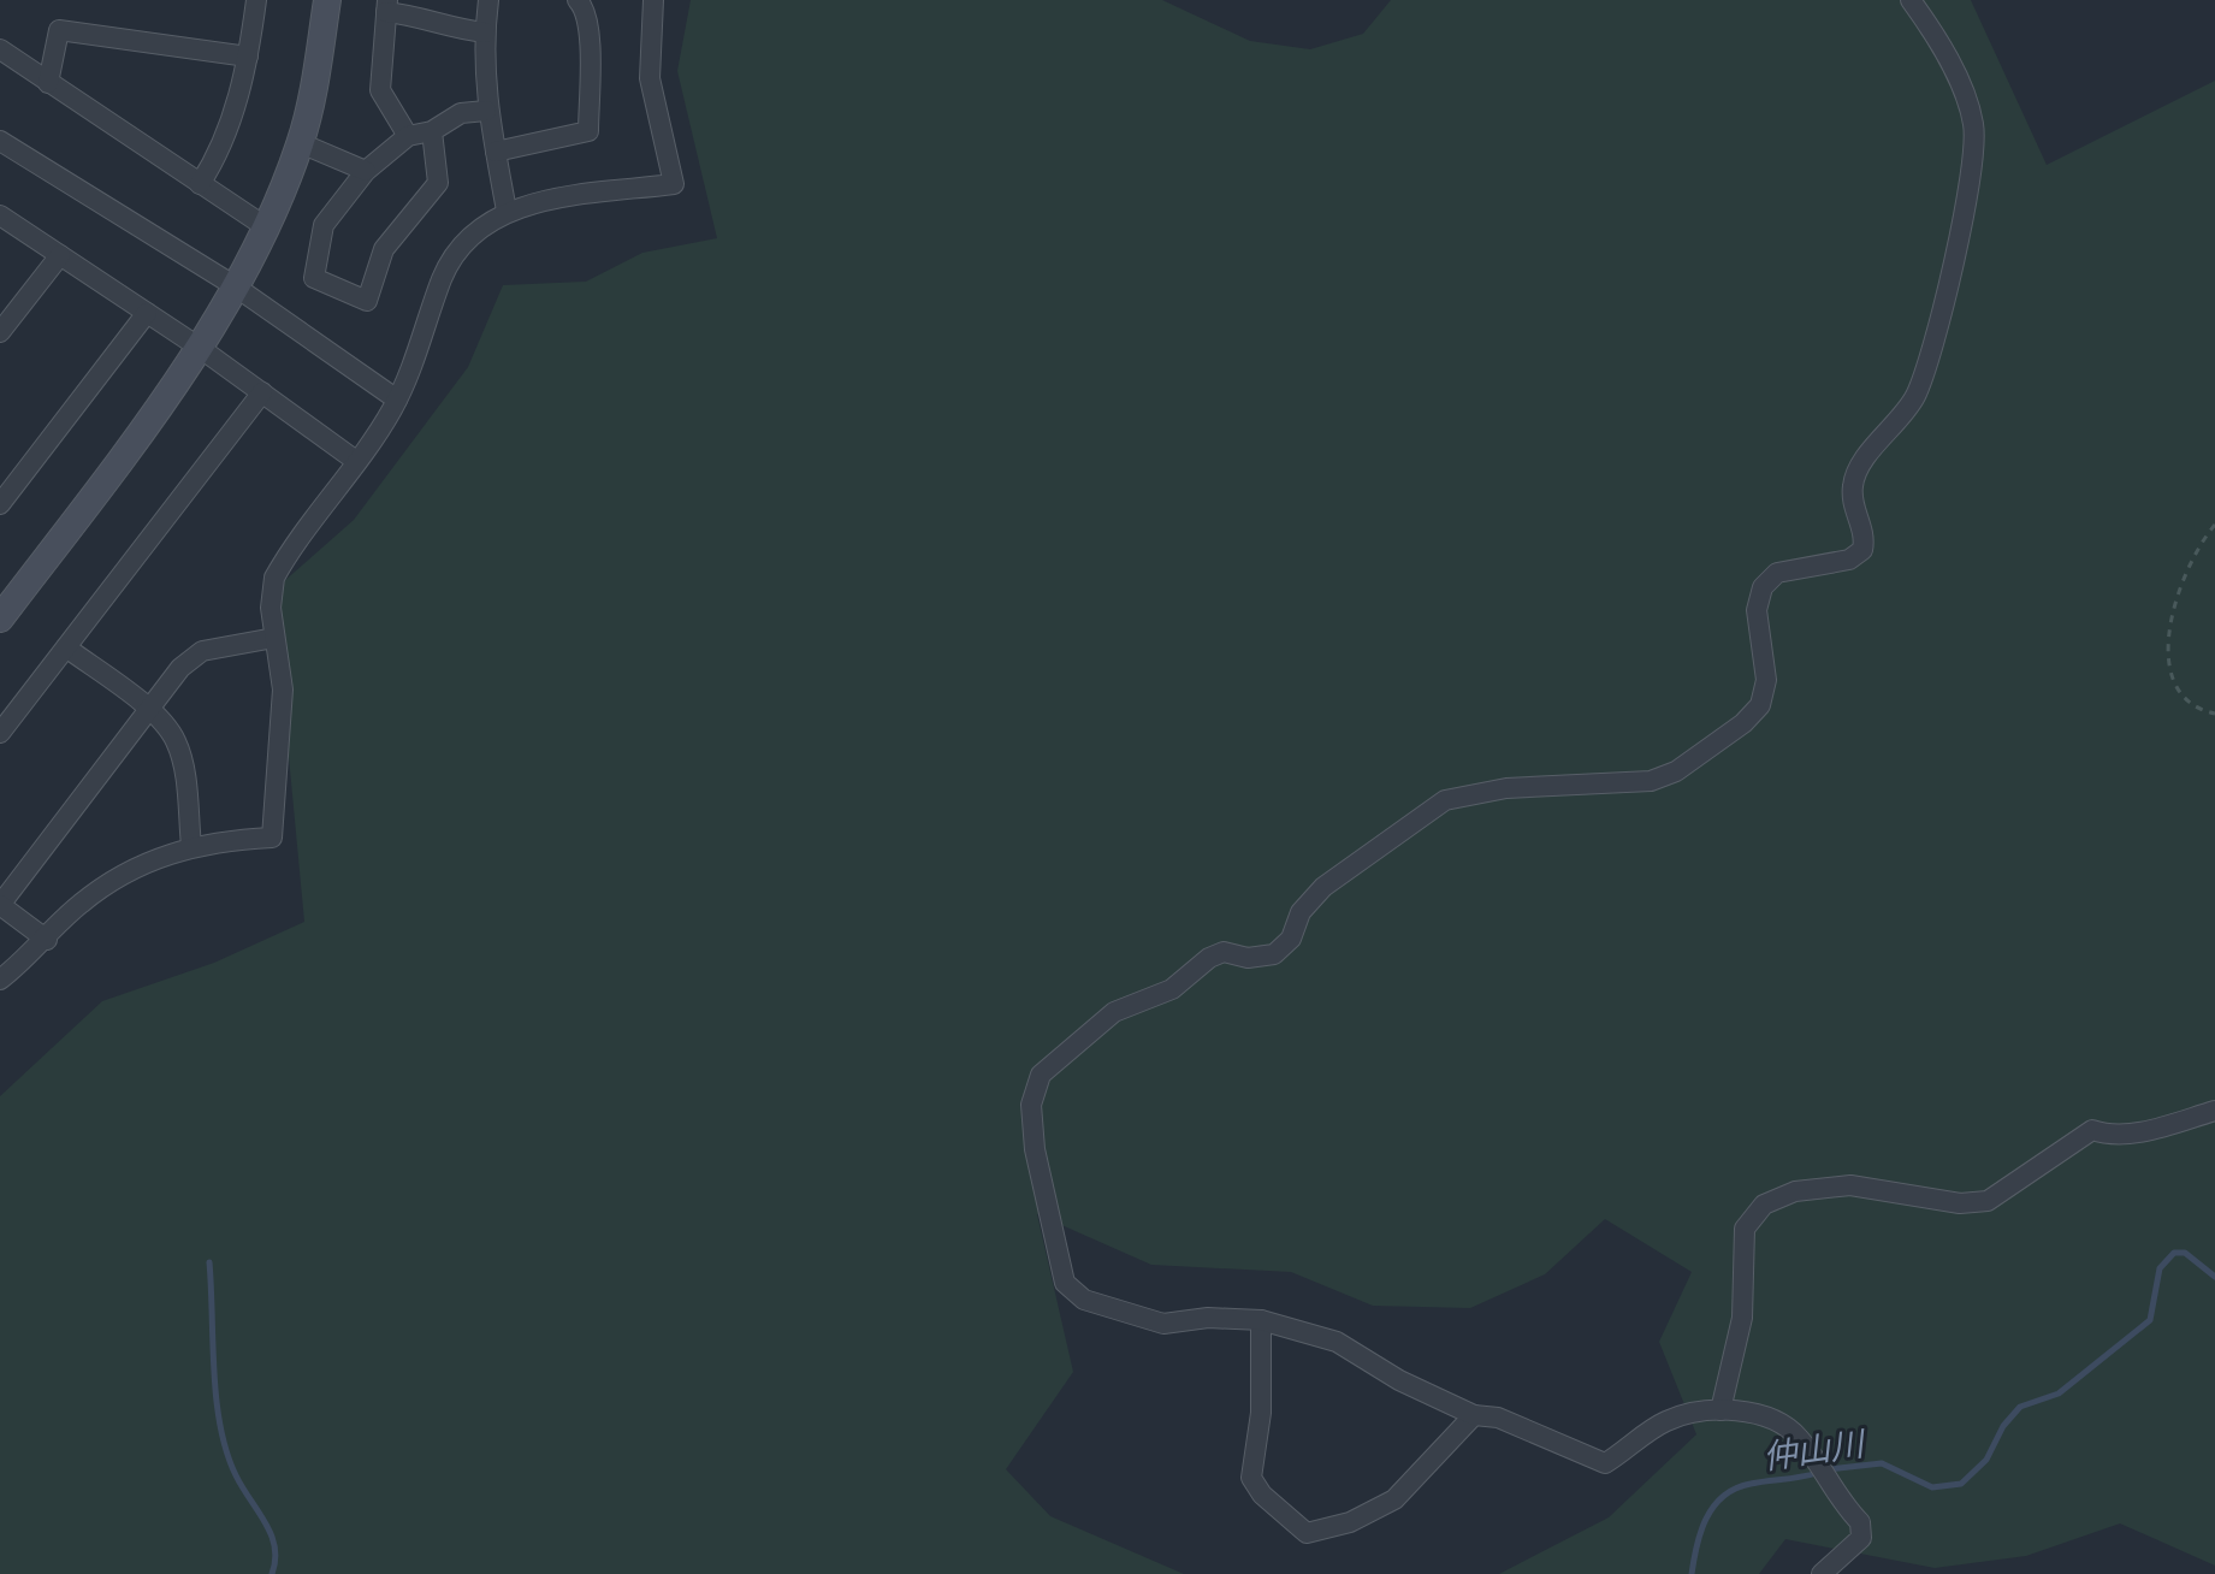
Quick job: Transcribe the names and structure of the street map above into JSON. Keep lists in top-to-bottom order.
{
  "water": ["仲山川"]
}
